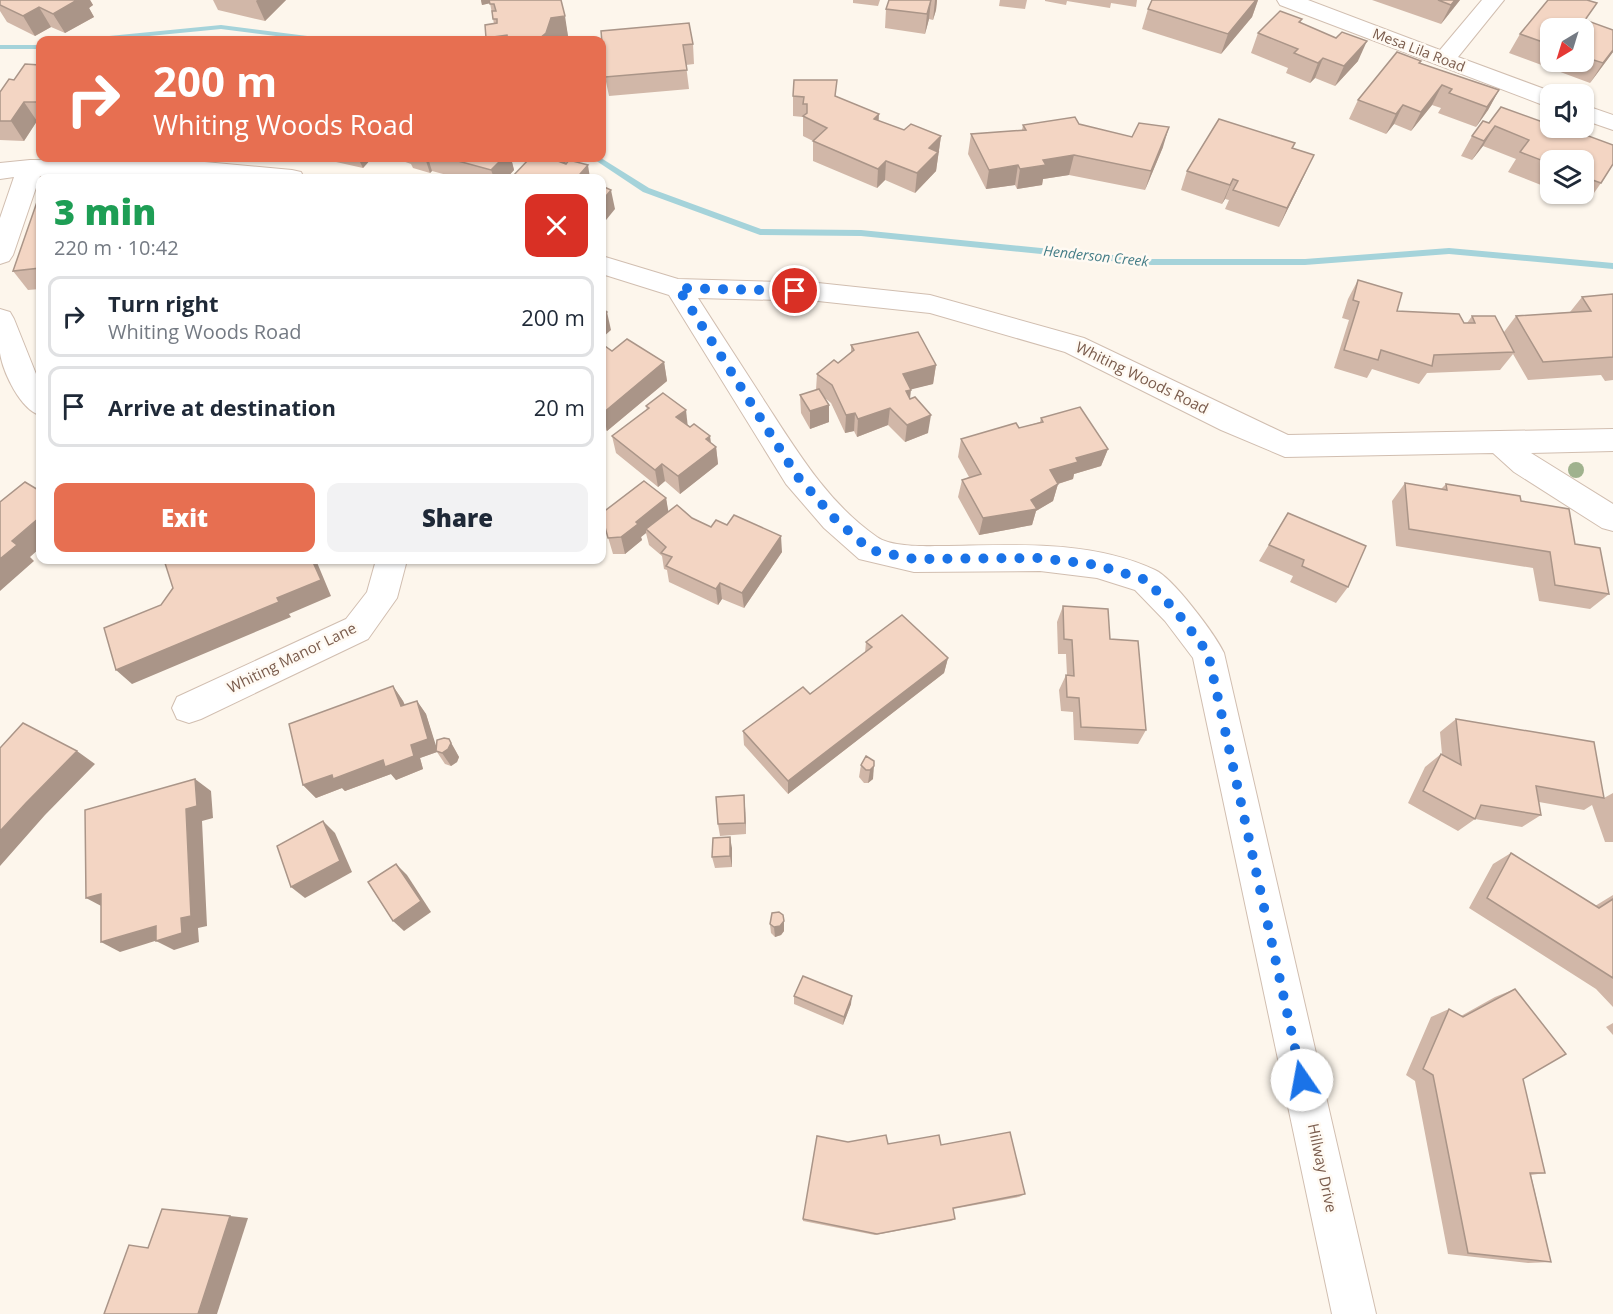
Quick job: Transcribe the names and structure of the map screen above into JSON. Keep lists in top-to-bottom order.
{
  "streets": {
    "street": [
      "Mesa Lila Road",
      "Whiting Woods Road",
      "Whiting Manor Lane",
      "Hillway Drive"
    ]
  },
  "crossings": [
    ["Whiting Woods Road", "Hillway Drive"]
  ],
  "water": ["Henderson Creek"],
  "north": "bottom left",
  "page": {
    "turn": ["200 m", "Whiting Woods Road"],
    "heading": ["3 min", "220 m · 10:42"],
    "list": [
      {
        "name": "Turn right",
        "note": "Whiting Woods Road",
        "value": "200 m"
      },
      {
        "name": "Arrive at destination",
        "value": "20 m"
      }
    ],
    "buttons": ["Exit", "Share"]
  }
}
